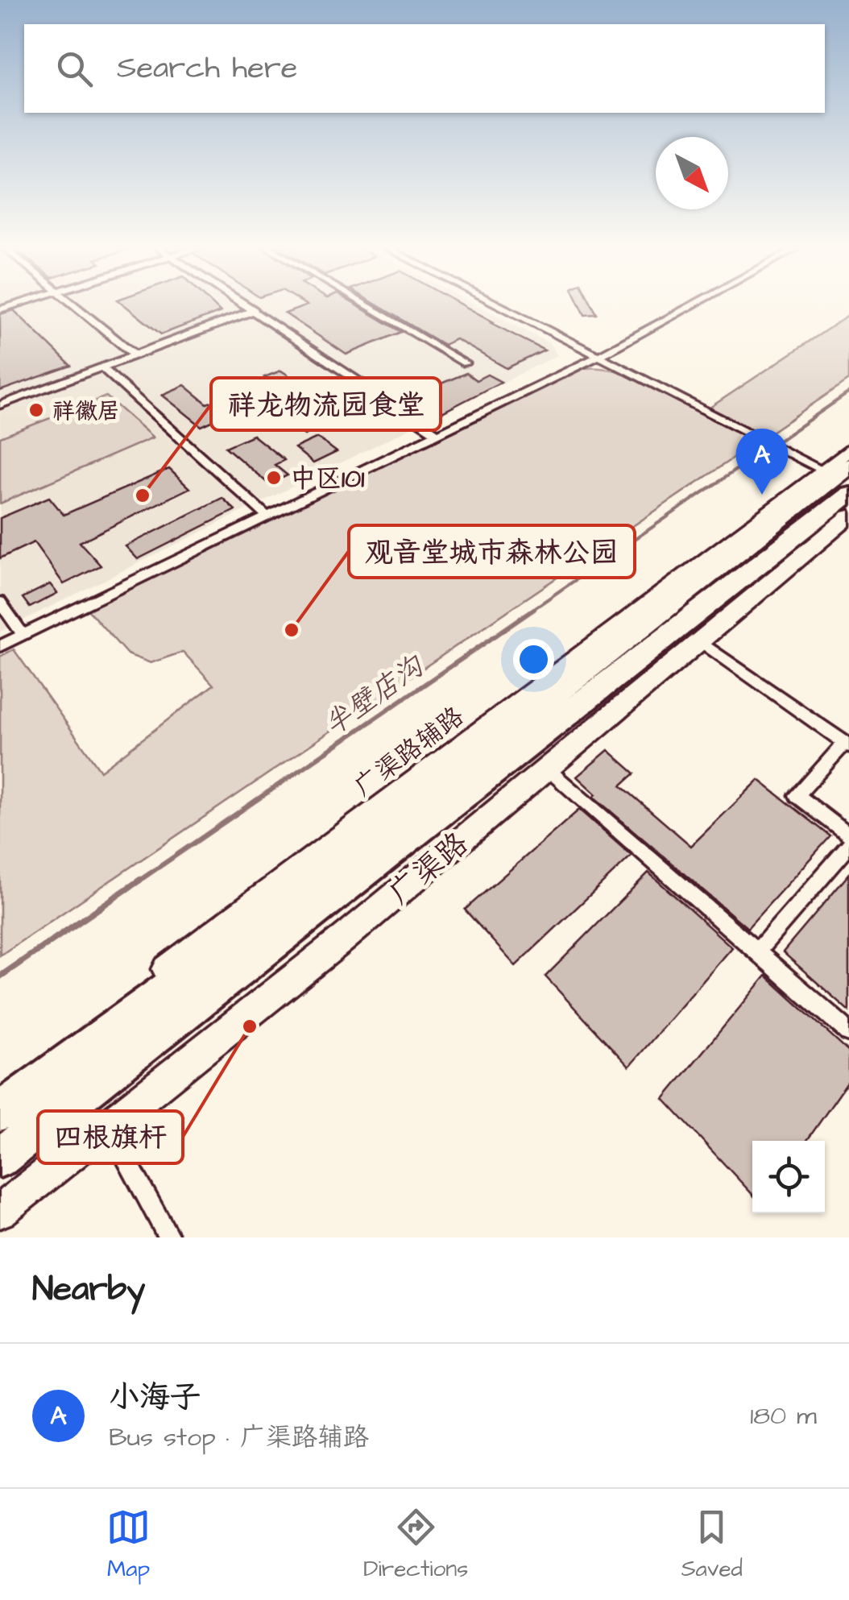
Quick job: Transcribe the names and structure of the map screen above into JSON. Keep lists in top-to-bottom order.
{
  "streets": {
    "highway": ["广渠路"],
    "main road": ["广渠路辅路"]
  },
  "water": ["半壁店沟"],
  "places": [
    "祥徽居",
    "中区101",
    "祥龙物流园食堂",
    "观音堂城市森林公园",
    "四根旗杆"
  ],
  "north": "bottom right",
  "page": {
    "search": "Search here",
    "pins": "A",
    "heading": "Nearby",
    "list": [
      {
        "mark": "A",
        "name": "小海子",
        "note": "Bus stop · 广渠路辅路",
        "value": "180 m"
      }
    ],
    "nav": ["Map", "Directions", "Saved"]
  }
}
